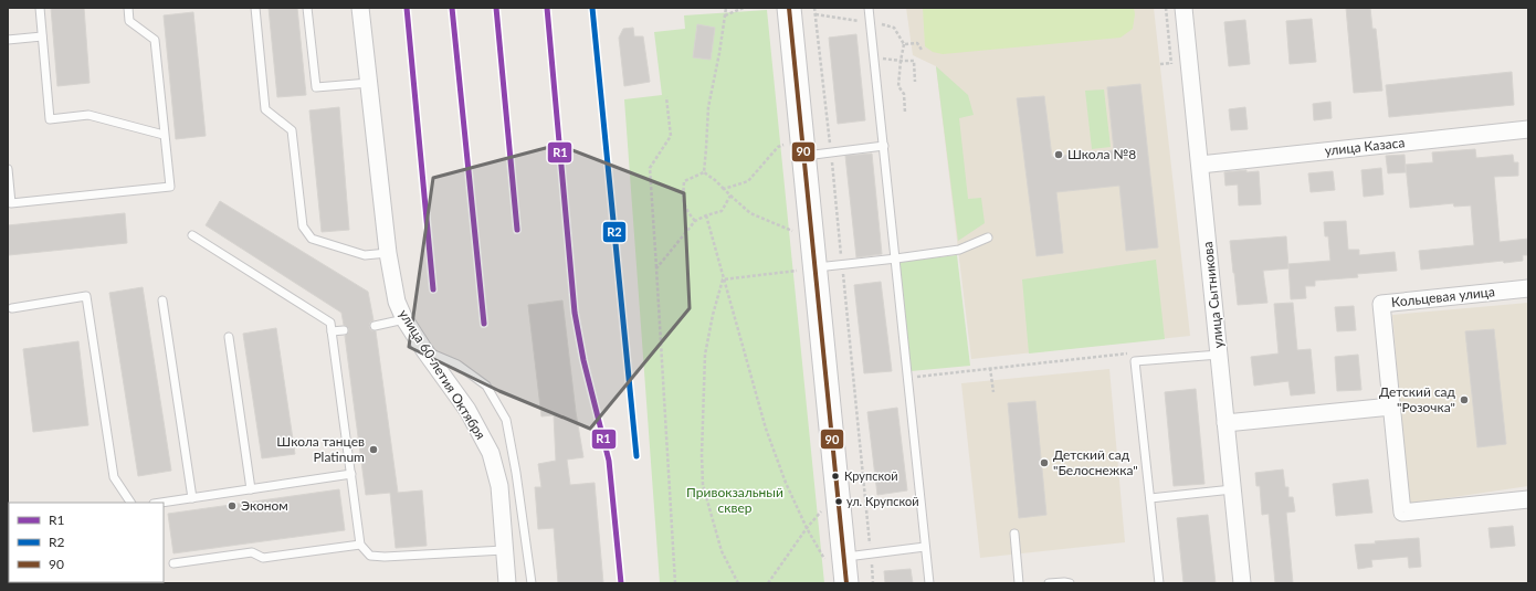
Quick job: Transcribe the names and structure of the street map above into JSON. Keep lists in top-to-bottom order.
{
  "streets": {
    "street": [
      "улица Казаса",
      "улица Сытникова",
      "Кольцевая улица",
      "улица 60-летия Октября"
    ]
  },
  "crossings": [
    ["улица Казаса", "улица Сытникова"]
  ],
  "parks": ["Привокзальный сквер"],
  "places": [
    "Школа №8",
    "Детский сад \"Розочка\"",
    "Школа танцев Platinum",
    "Детский сад \"Белоснежка\"",
    "Крупской",
    "ул. Крупской",
    "Эконом"
  ],
  "lines": ["transit line R1", "transit line R2", "transit line 90"],
  "legend": ["R1", "R2", "90"]
}
